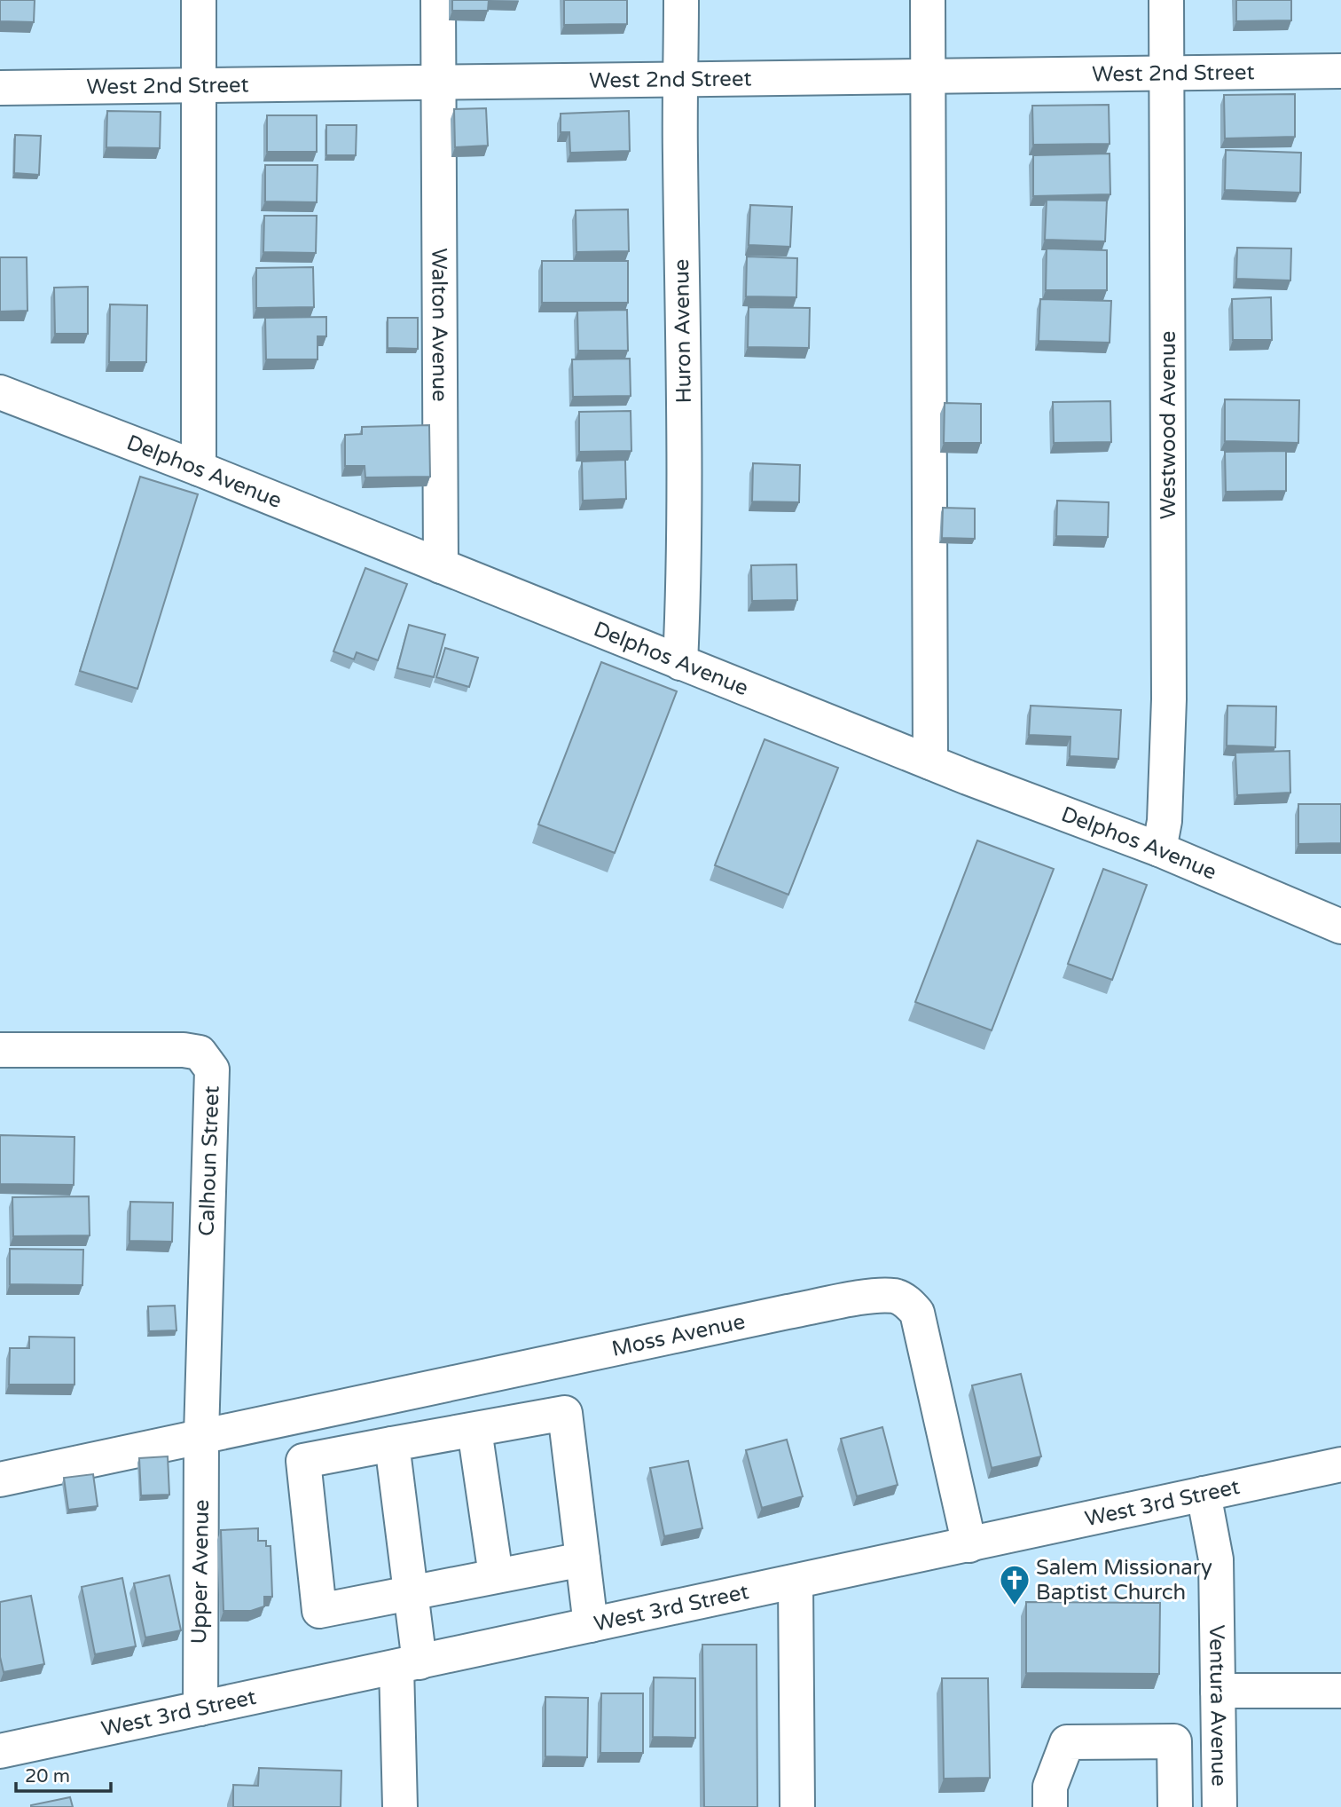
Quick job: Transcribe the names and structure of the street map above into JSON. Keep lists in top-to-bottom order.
{
  "streets": {
    "street": [
      "West 2nd Street",
      "Walton Avenue",
      "Huron Avenue",
      "Westwood Avenue",
      "Delphos Avenue",
      "Calhoun Street",
      "Moss Avenue",
      "West 3rd Street",
      "Upper Avenue",
      "Ventura Avenue"
    ]
  },
  "crossings": [
    ["West 2nd Street", "Walton Avenue"],
    ["West 2nd Street", "Huron Avenue"],
    ["West 2nd Street", "Westwood Avenue"],
    ["Walton Avenue", "Delphos Avenue"],
    ["Huron Avenue", "Delphos Avenue"],
    ["Westwood Avenue", "Delphos Avenue"],
    ["Calhoun Street", "Moss Avenue"],
    ["Calhoun Street", "Upper Avenue"],
    ["Moss Avenue", "West 3rd Street"],
    ["Moss Avenue", "Upper Avenue"],
    ["West 3rd Street", "Upper Avenue"],
    ["West 3rd Street", "Ventura Avenue"]
  ],
  "places": {
    "church": ["Salem Missionary Baptist Church"]
  },
  "scale_bar": "20 m"
}
